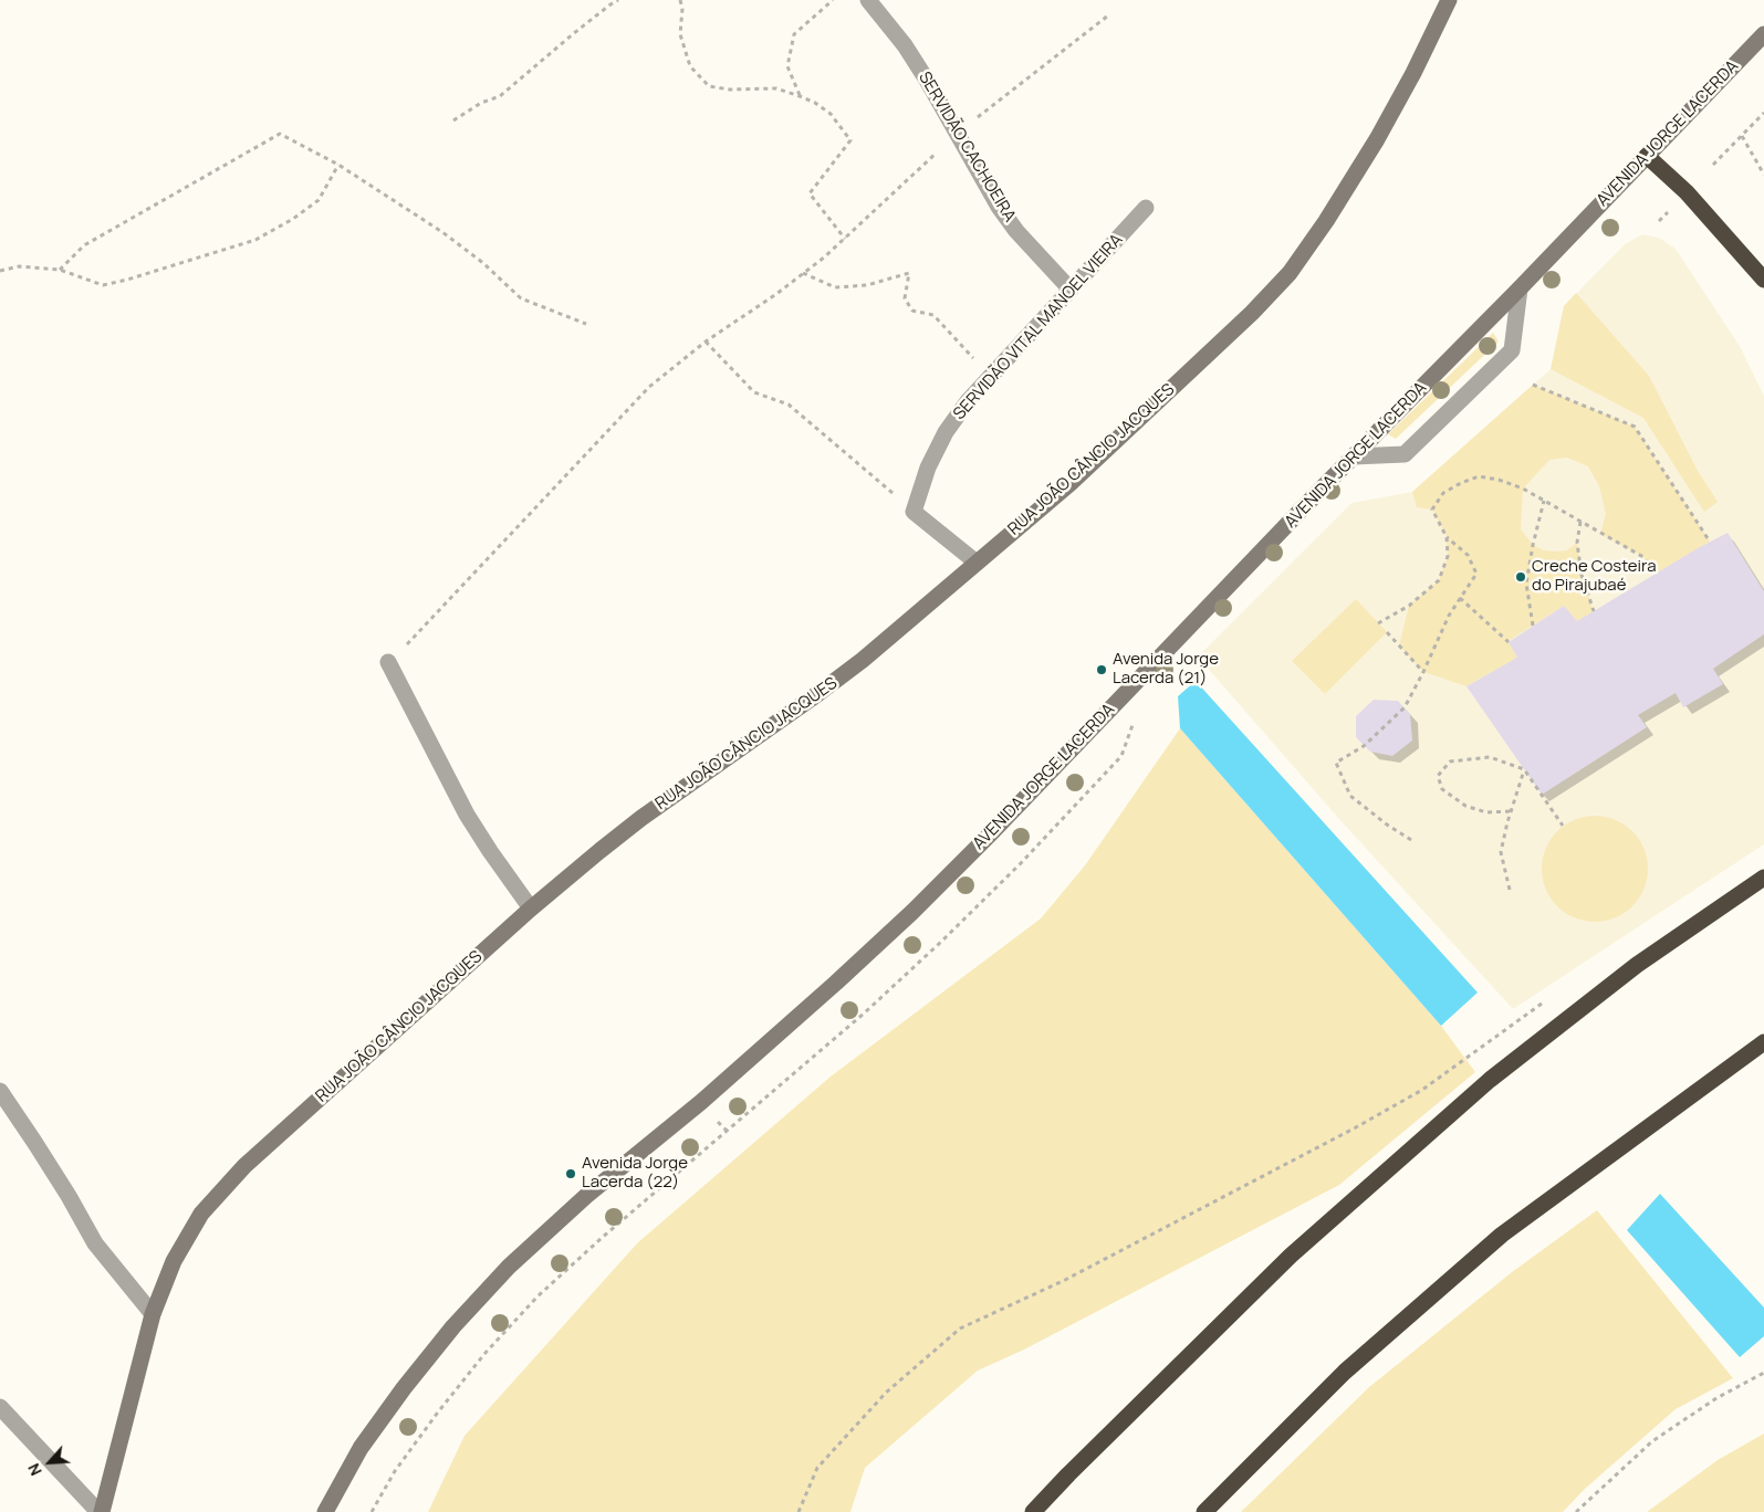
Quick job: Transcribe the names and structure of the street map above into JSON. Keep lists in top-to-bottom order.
{
  "streets": {
    "street": [
      "AVENIDA JORGE LACERDA",
      "SERVIDÃO CACHOEIRA",
      "SERVIDÃO VITAL MANOEL VIEIRA",
      "RUA JOÃO CÂNCIO JACQUES"
    ]
  },
  "crossings": [
    ["SERVIDÃO CACHOEIRA", "SERVIDÃO VITAL MANOEL VIEIRA"]
  ],
  "places": ["Creche Costeira do Pirajubaé", "Avenida Jorge Lacerda (21)", "Avenida Jorge Lacerda (22)"],
  "north": "bottom left"
}
